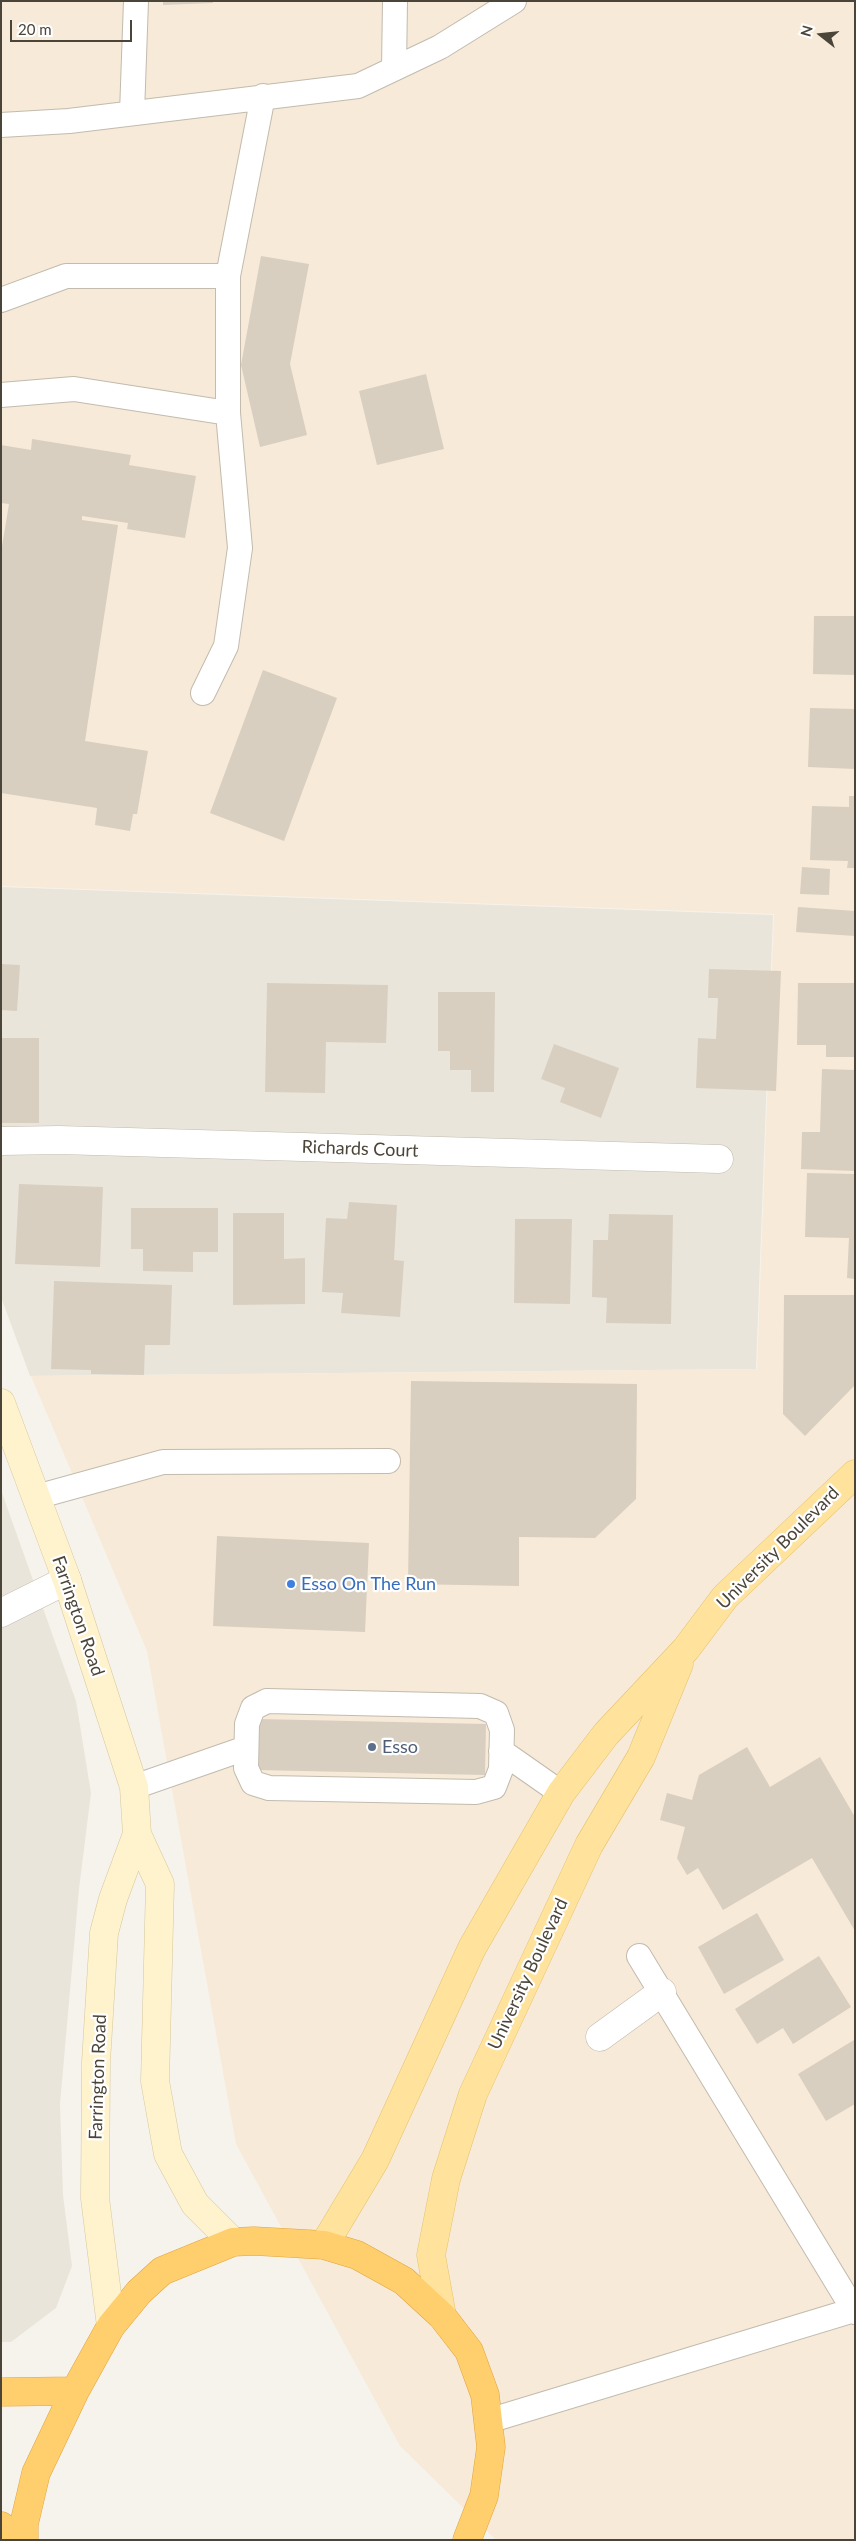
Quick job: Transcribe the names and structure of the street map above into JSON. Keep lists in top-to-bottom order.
{
  "streets": {
    "main road": ["University Boulevard"],
    "street": ["Richards Court", "Farrington Road"]
  },
  "places": ["Esso On The Run", "Esso"],
  "scale_bar": "20 m",
  "north": "left"
}
